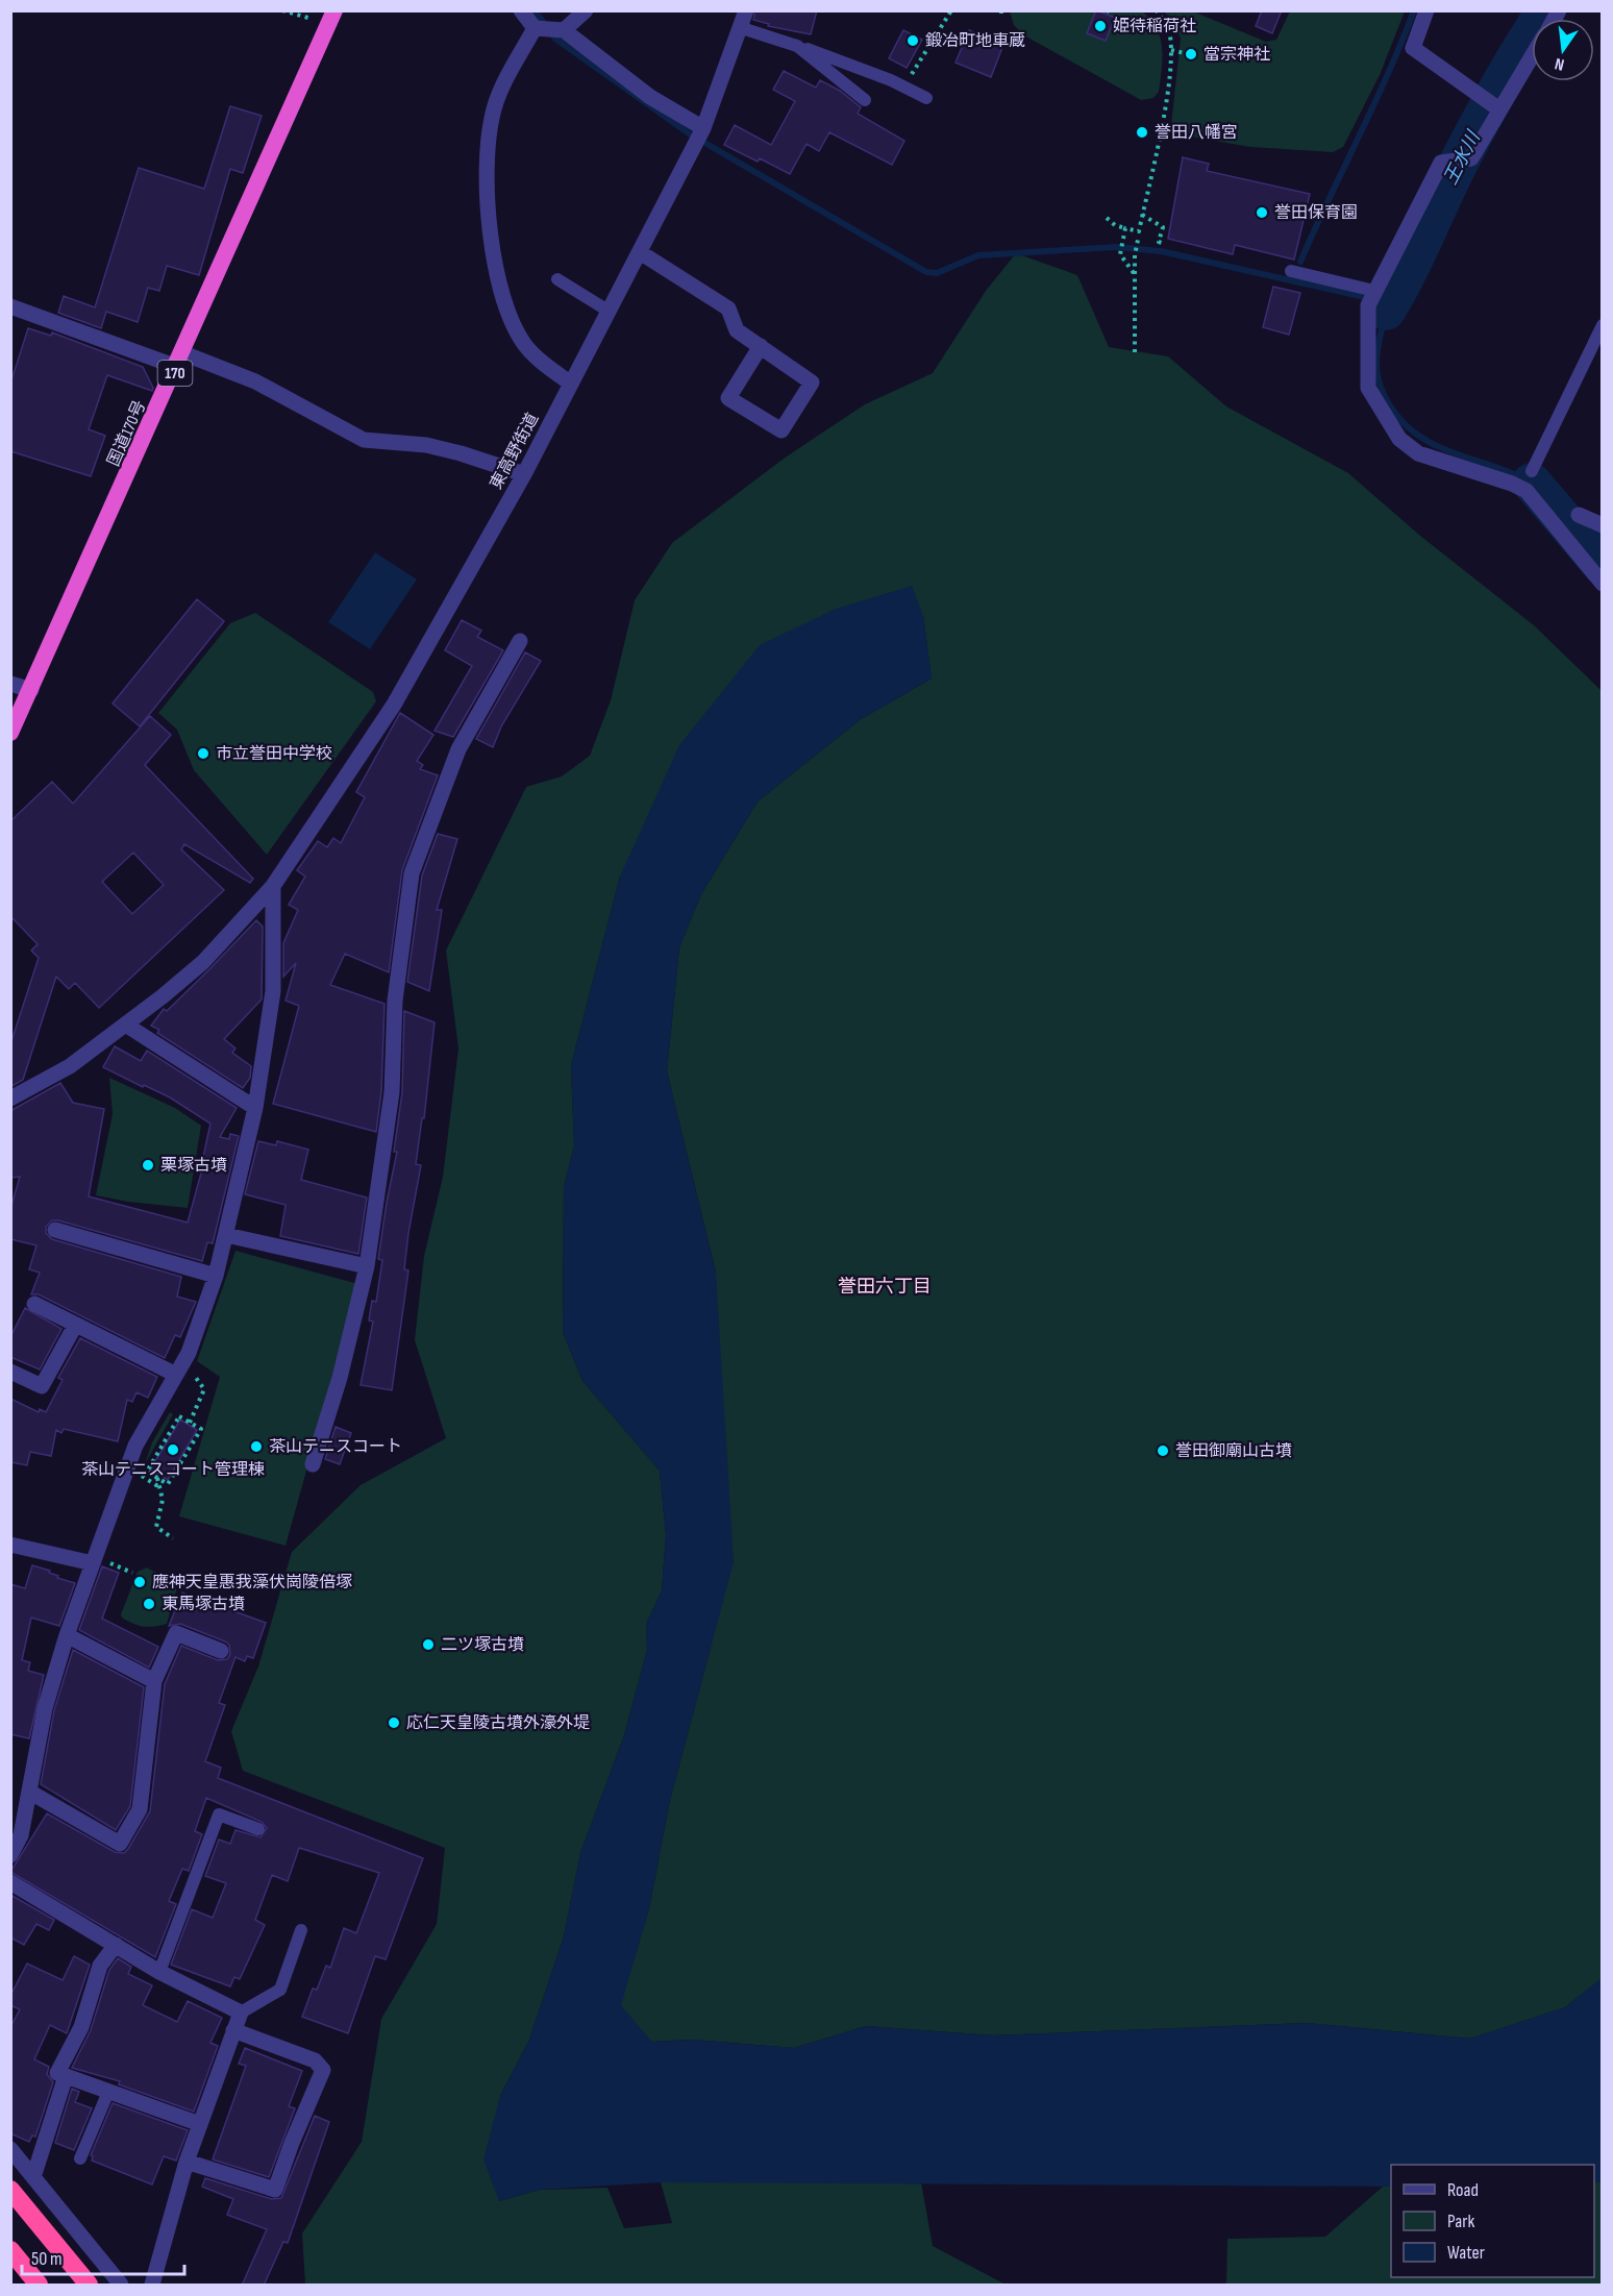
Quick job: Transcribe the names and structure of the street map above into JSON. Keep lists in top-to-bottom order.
{
  "streets": {
    "highway": ["170", "国道170号"],
    "street": ["東高野街道"]
  },
  "districts": ["誉田六丁目"],
  "water": ["王水川"],
  "places": [
    "姫待稲荷社",
    "鍛冶町地車蔵",
    "當宗神社",
    "誉田八幡宮",
    "誉田保育園",
    "市立誉田中学校",
    "栗塚古墳",
    "茶山テニスコート",
    "茶山テニスコート管理棟",
    "誉田御廟山古墳",
    "應神天皇惠我藻伏崗陵倍塚",
    "東馬塚古墳",
    "二ツ塚古墳",
    "応仁天皇陵古墳外濠外堤"
  ],
  "legend": ["Road", "Park", "Water"],
  "scale_bar": "50 m",
  "north": "bottom"
}
